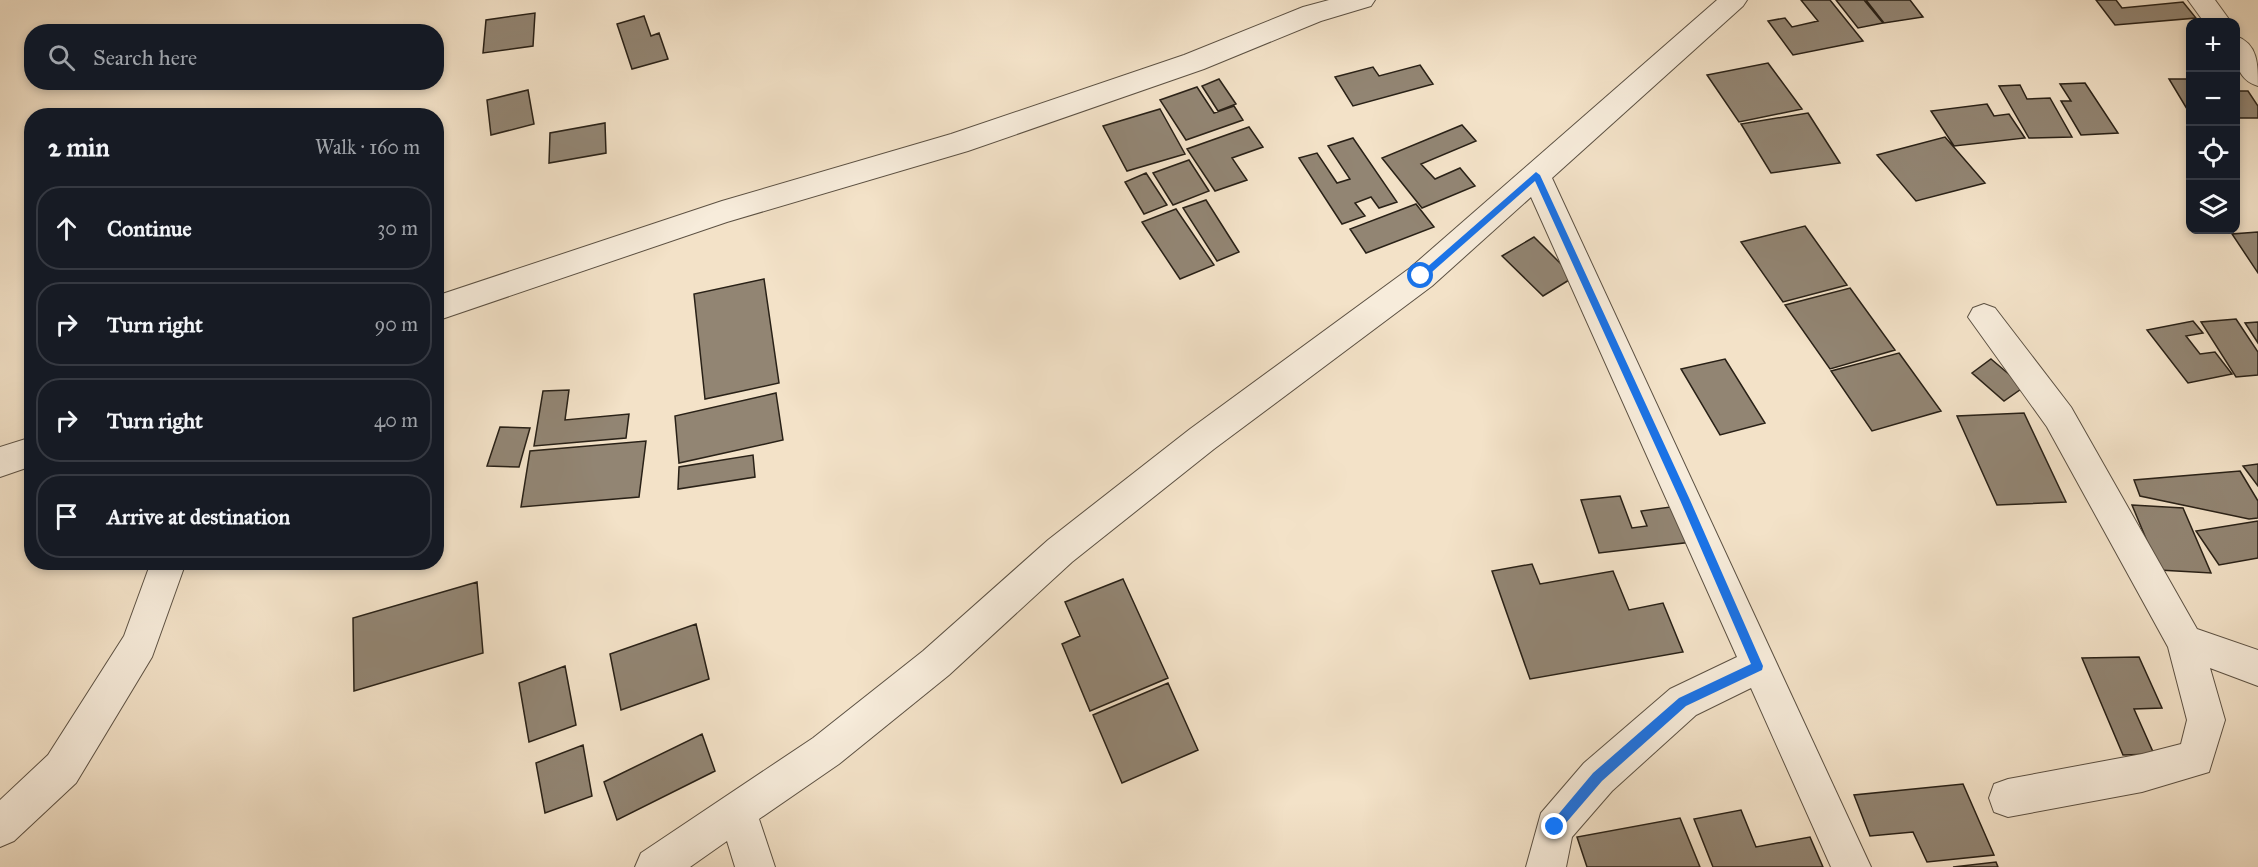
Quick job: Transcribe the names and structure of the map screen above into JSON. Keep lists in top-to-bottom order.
{
  "page": {
    "map_buttons": ["+", "−"],
    "search": "Search here",
    "heading": ["2 min", "Walk · 160 m"],
    "list": [
      ["Continue", "30 m"],
      ["Turn right", "90 m"],
      ["Turn right", "40 m"],
      "Arrive at destination"
    ]
  }
}
